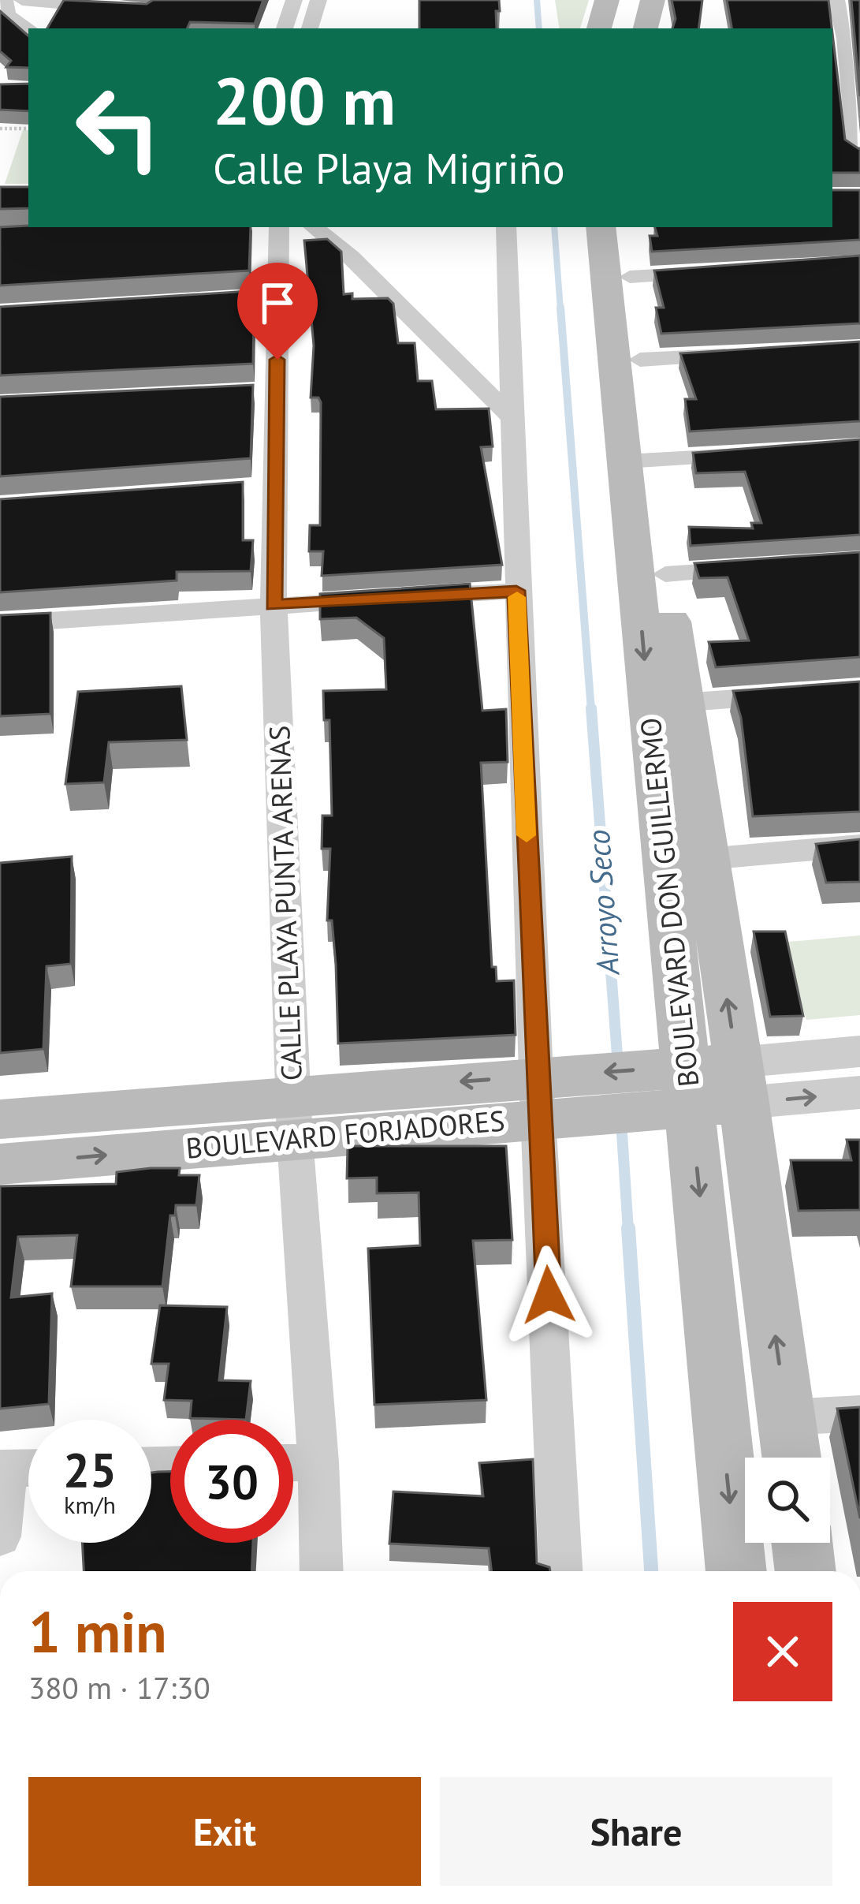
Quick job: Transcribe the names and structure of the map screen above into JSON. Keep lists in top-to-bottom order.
{
  "streets": {
    "main road": ["BOULEVARD DON GUILLERMO", "BOULEVARD FORJADORES"],
    "street": ["CALLE PLAYA PUNTA ARENAS"]
  },
  "crossings": [
    ["BOULEVARD DON GUILLERMO", "BOULEVARD FORJADORES"],
    ["CALLE PLAYA PUNTA ARENAS", "BOULEVARD FORJADORES"]
  ],
  "water": ["Arroyo Seco"],
  "page": {
    "turn": ["200 m", "Calle Playa Migriño"],
    "speed": "25 km/h",
    "limit": "30",
    "heading": ["1 min", "380 m · 17:30"],
    "buttons": ["Exit", "Share"]
  }
}
